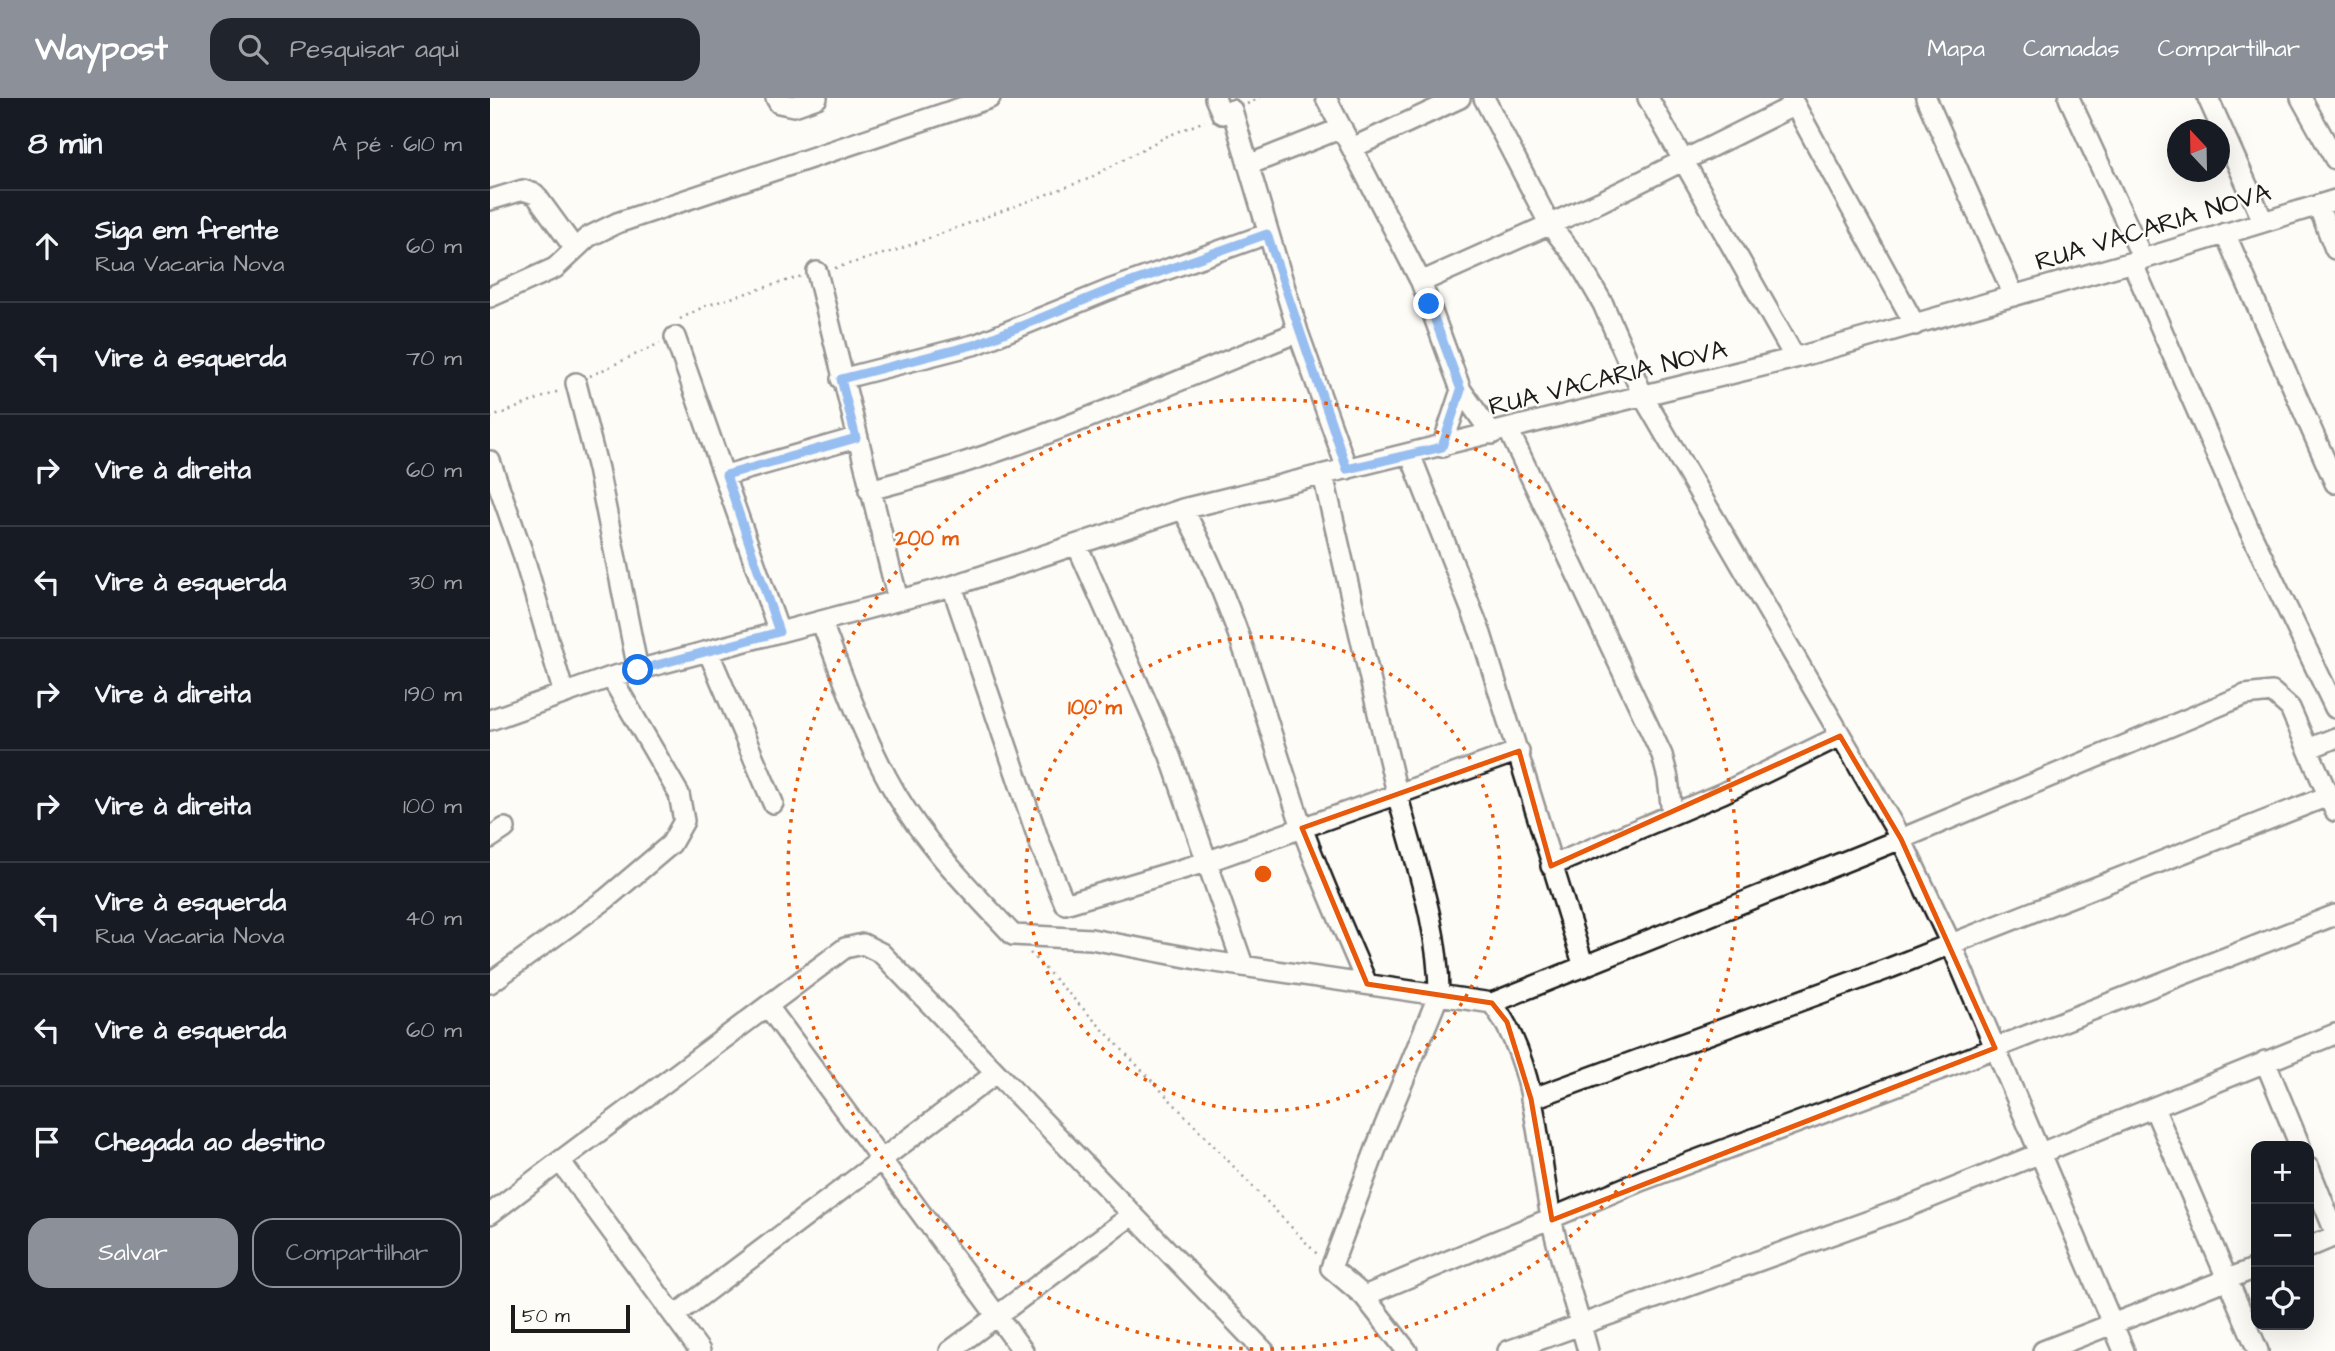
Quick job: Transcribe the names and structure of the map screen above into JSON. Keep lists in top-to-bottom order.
{
  "streets": {
    "street": ["RUA VACARIA NOVA"]
  },
  "scale_bar": "50 m",
  "north": "top",
  "page": {
    "header": "Waypost",
    "search": "Pesquisar aqui",
    "nav": ["Mapa", "Camadas", "Compartilhar"],
    "heading": ["8 min", "A pé · 610 m"],
    "list": [
      ["Siga em frente", "Rua Vacaria Nova", "60 m"],
      ["Vire à esquerda", "70 m"],
      ["Vire à direita", "60 m"],
      ["Vire à esquerda", "30 m"],
      ["Vire à direita", "190 m"],
      ["Vire à direita", "100 m"],
      ["Vire à esquerda", "Rua Vacaria Nova", "40 m"],
      ["Vire à esquerda", "60 m"],
      "Chegada ao destino"
    ],
    "map_buttons": ["+", "−"],
    "buttons": ["Salvar", "Compartilhar"],
    "scale": "50 m"
  },
  "rings": ["200 m", "100 m"]
}
